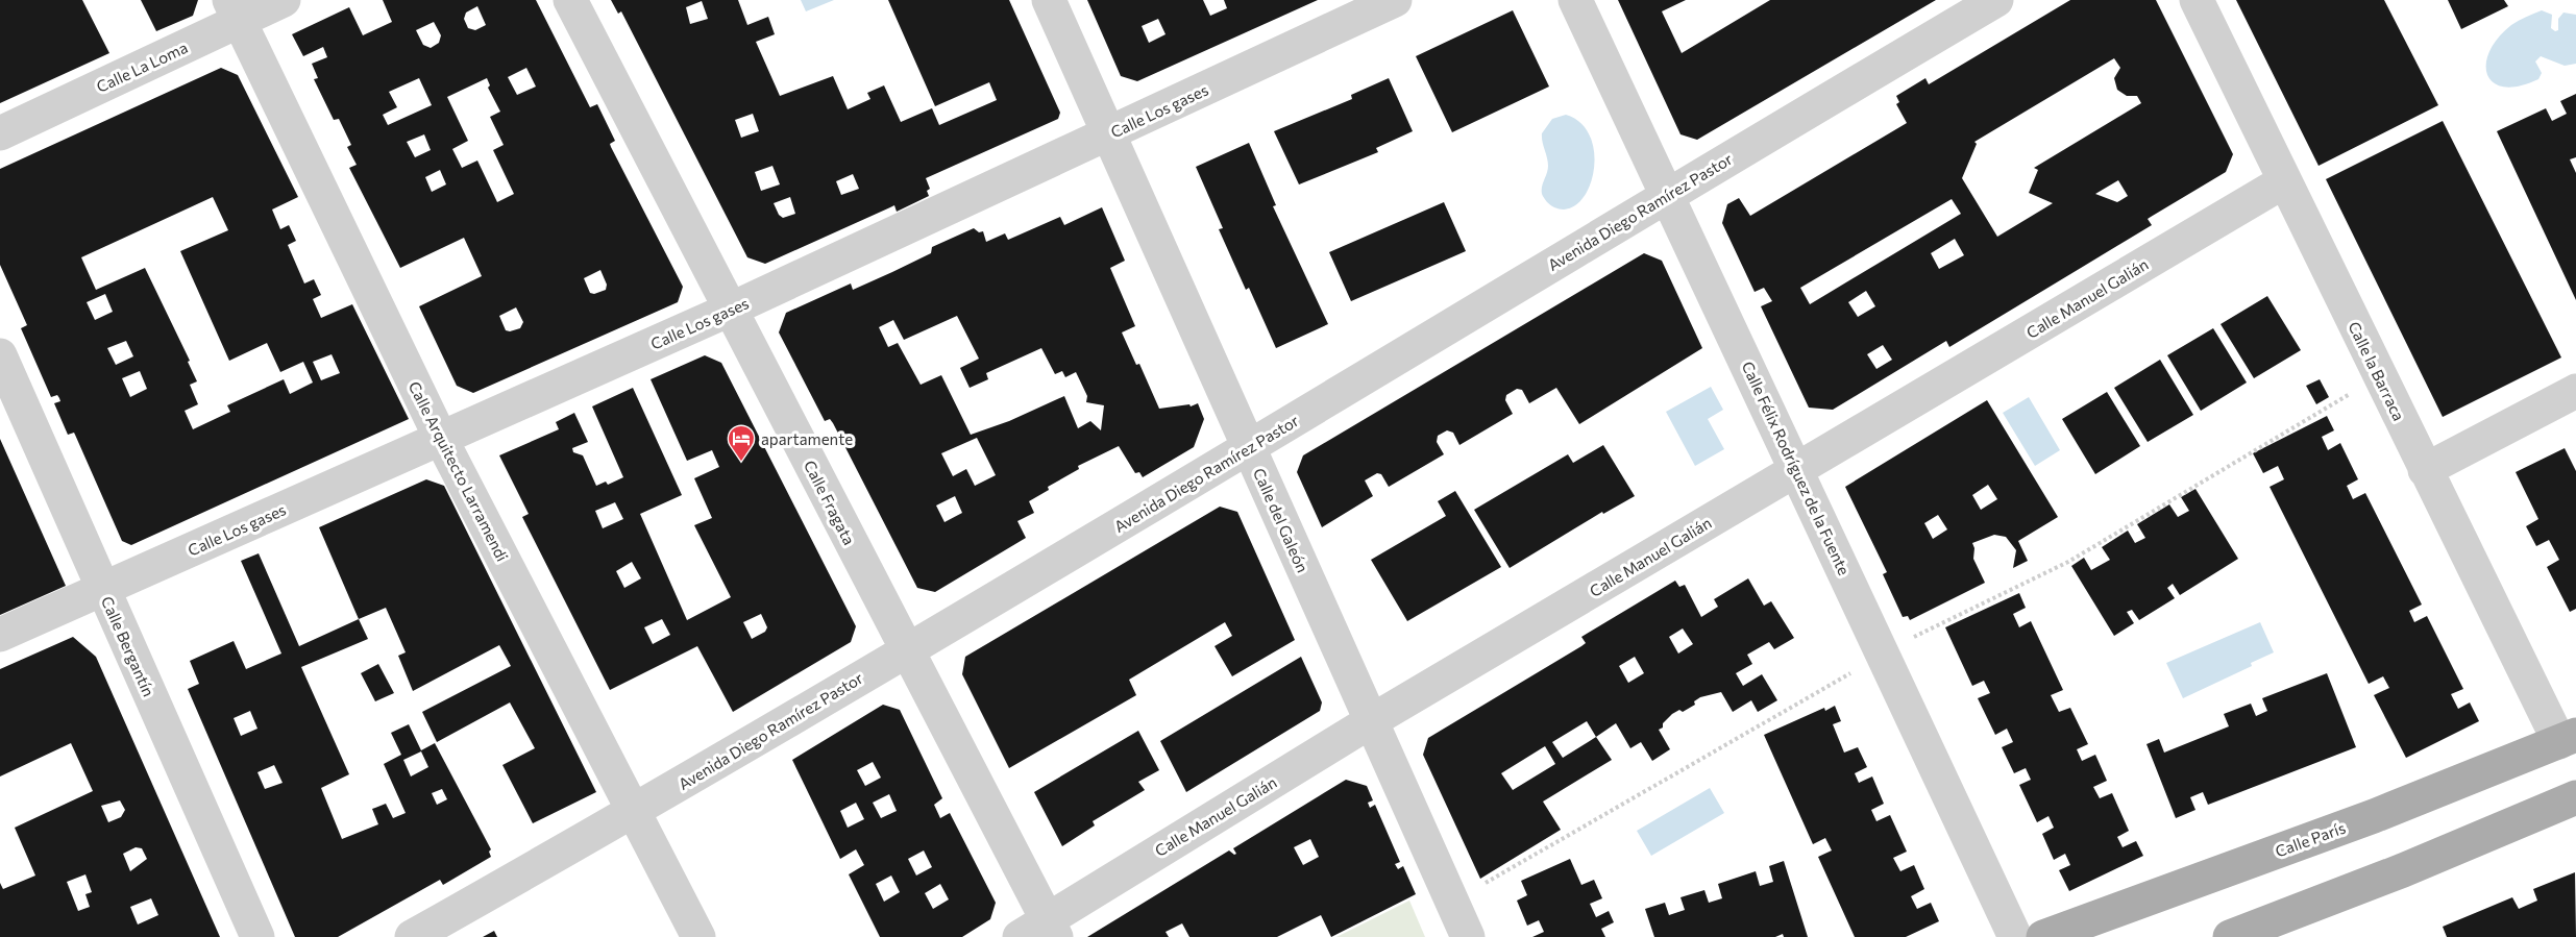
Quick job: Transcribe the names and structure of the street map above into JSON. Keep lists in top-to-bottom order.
{
  "streets": {
    "main road": ["Calle París"],
    "street": [
      "Calle La Loma",
      "Calle Los gases",
      "Avenida Diego Ramírez Pastor",
      "Calle Manuel Galián",
      "Calle la Barraca",
      "Calle Félix Rodríguez de la Fuente",
      "Calle Arquitecto Larramendi",
      "Calle Fragata",
      "Calle del Galeón",
      "Calle Bergantín"
    ]
  },
  "crossings": [
    ["Calle La Loma", "Calle Arquitecto Larramendi"],
    ["Calle Los gases", "Calle Arquitecto Larramendi"],
    ["Calle Los gases", "Calle Fragata"],
    ["Calle Los gases", "Calle del Galeón"],
    ["Calle Los gases", "Calle Bergantín"],
    ["Avenida Diego Ramírez Pastor", "Calle Félix Rodríguez de la Fuente"],
    ["Avenida Diego Ramírez Pastor", "Calle Arquitecto Larramendi"],
    ["Avenida Diego Ramírez Pastor", "Calle Fragata"],
    ["Avenida Diego Ramírez Pastor", "Calle del Galeón"],
    ["Calle Manuel Galián", "Calle la Barraca"],
    ["Calle Manuel Galián", "Calle Félix Rodríguez de la Fuente"],
    ["Calle Manuel Galián", "Calle Fragata"],
    ["Calle Manuel Galián", "Calle del Galeón"],
    ["Calle la Barraca", "Calle París"]
  ],
  "places": {
    "hotel": ["apartamente"]
  }
}
